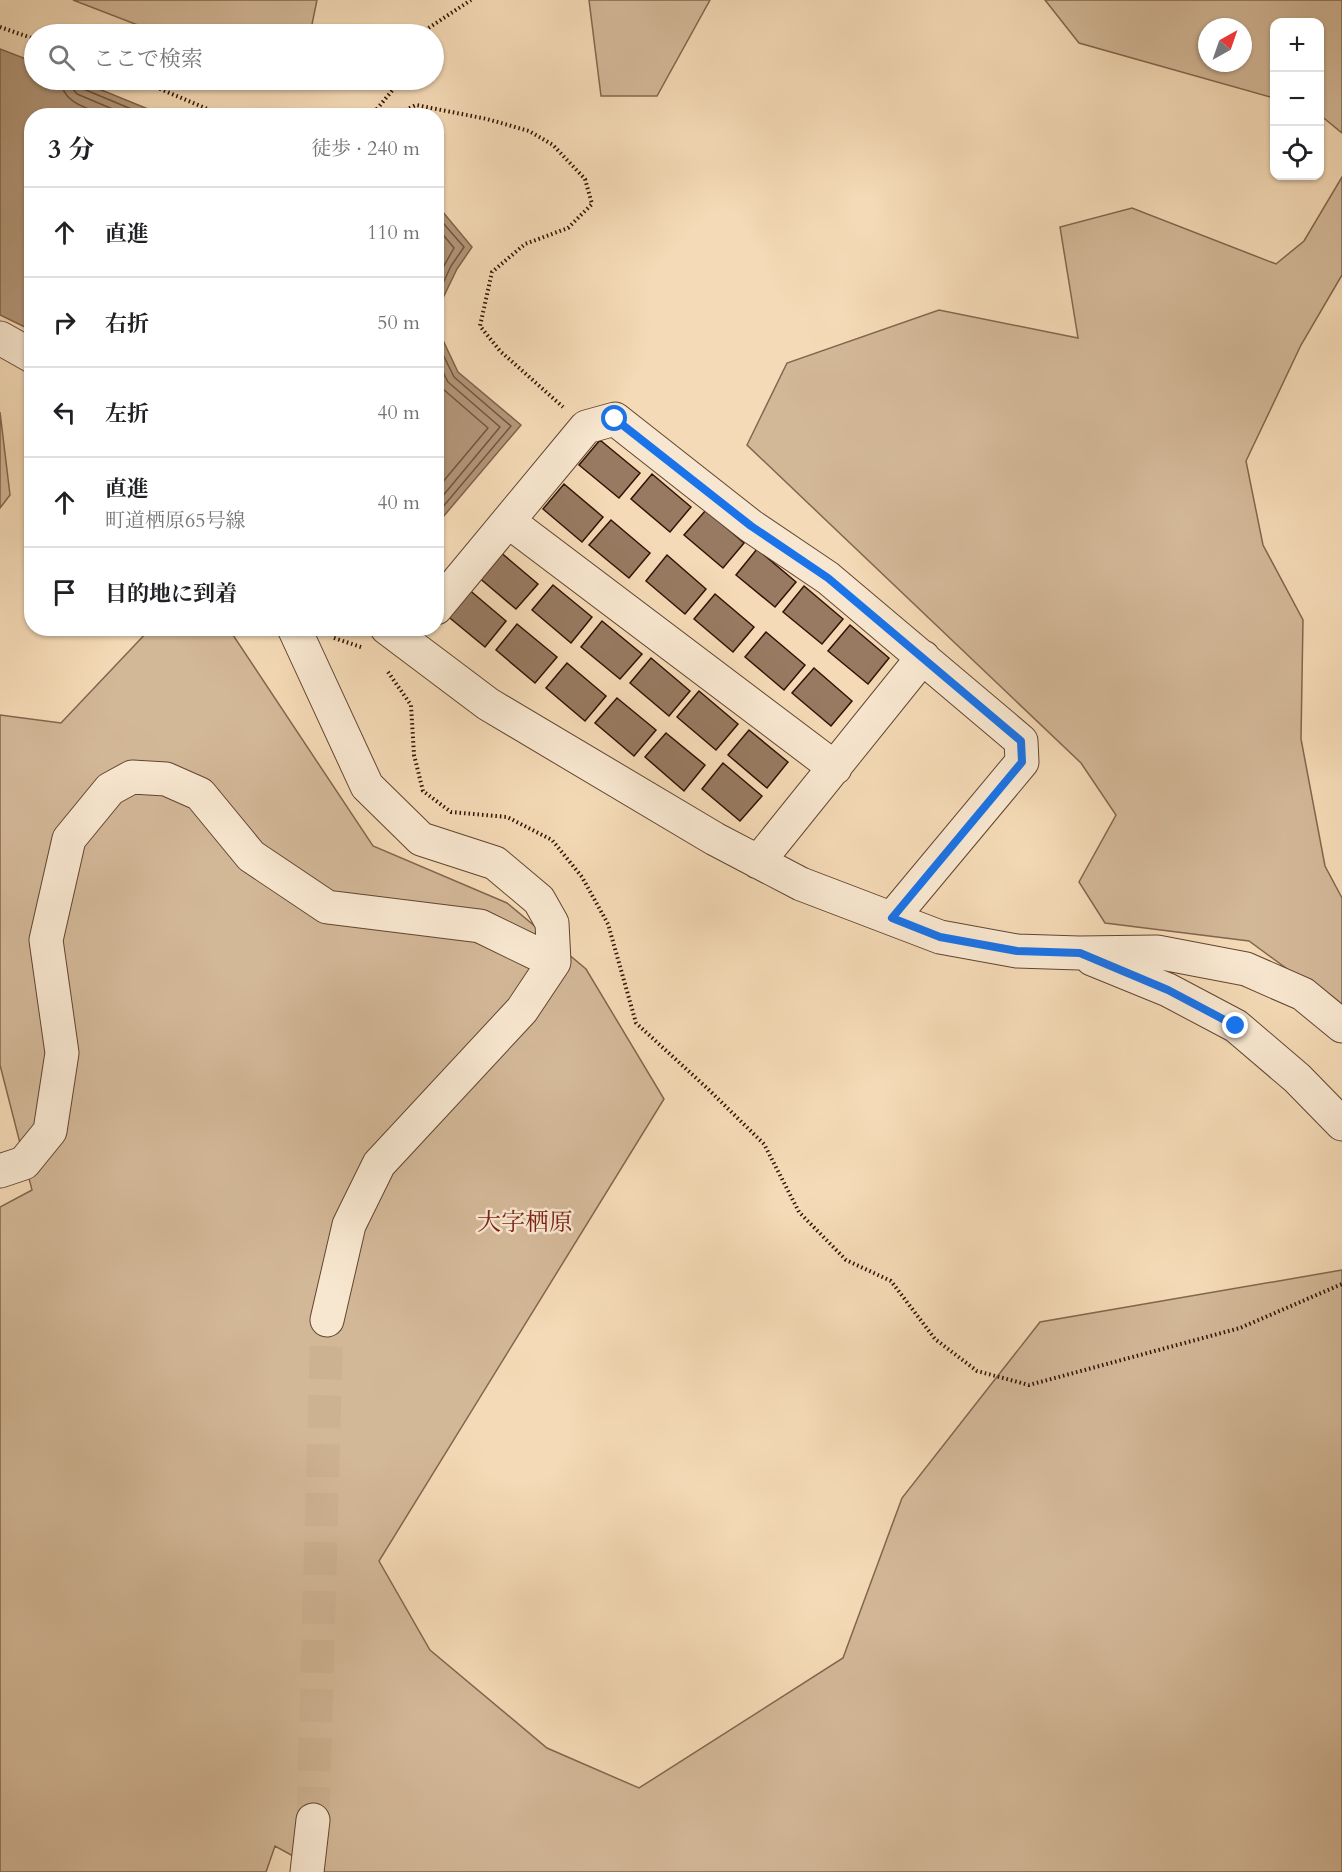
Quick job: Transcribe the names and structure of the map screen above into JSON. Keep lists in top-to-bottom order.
{
  "districts": ["大字栖原"],
  "north": "top right",
  "page": {
    "map_buttons": ["+", "−"],
    "search": "ここで検索",
    "heading": ["3 分", "徒歩 · 240 m"],
    "list": [
      ["直進", "110 m"],
      ["右折", "50 m"],
      ["左折", "40 m"],
      ["直進", "町道栖原65号線", "40 m"],
      "目的地に到着"
    ]
  }
}
